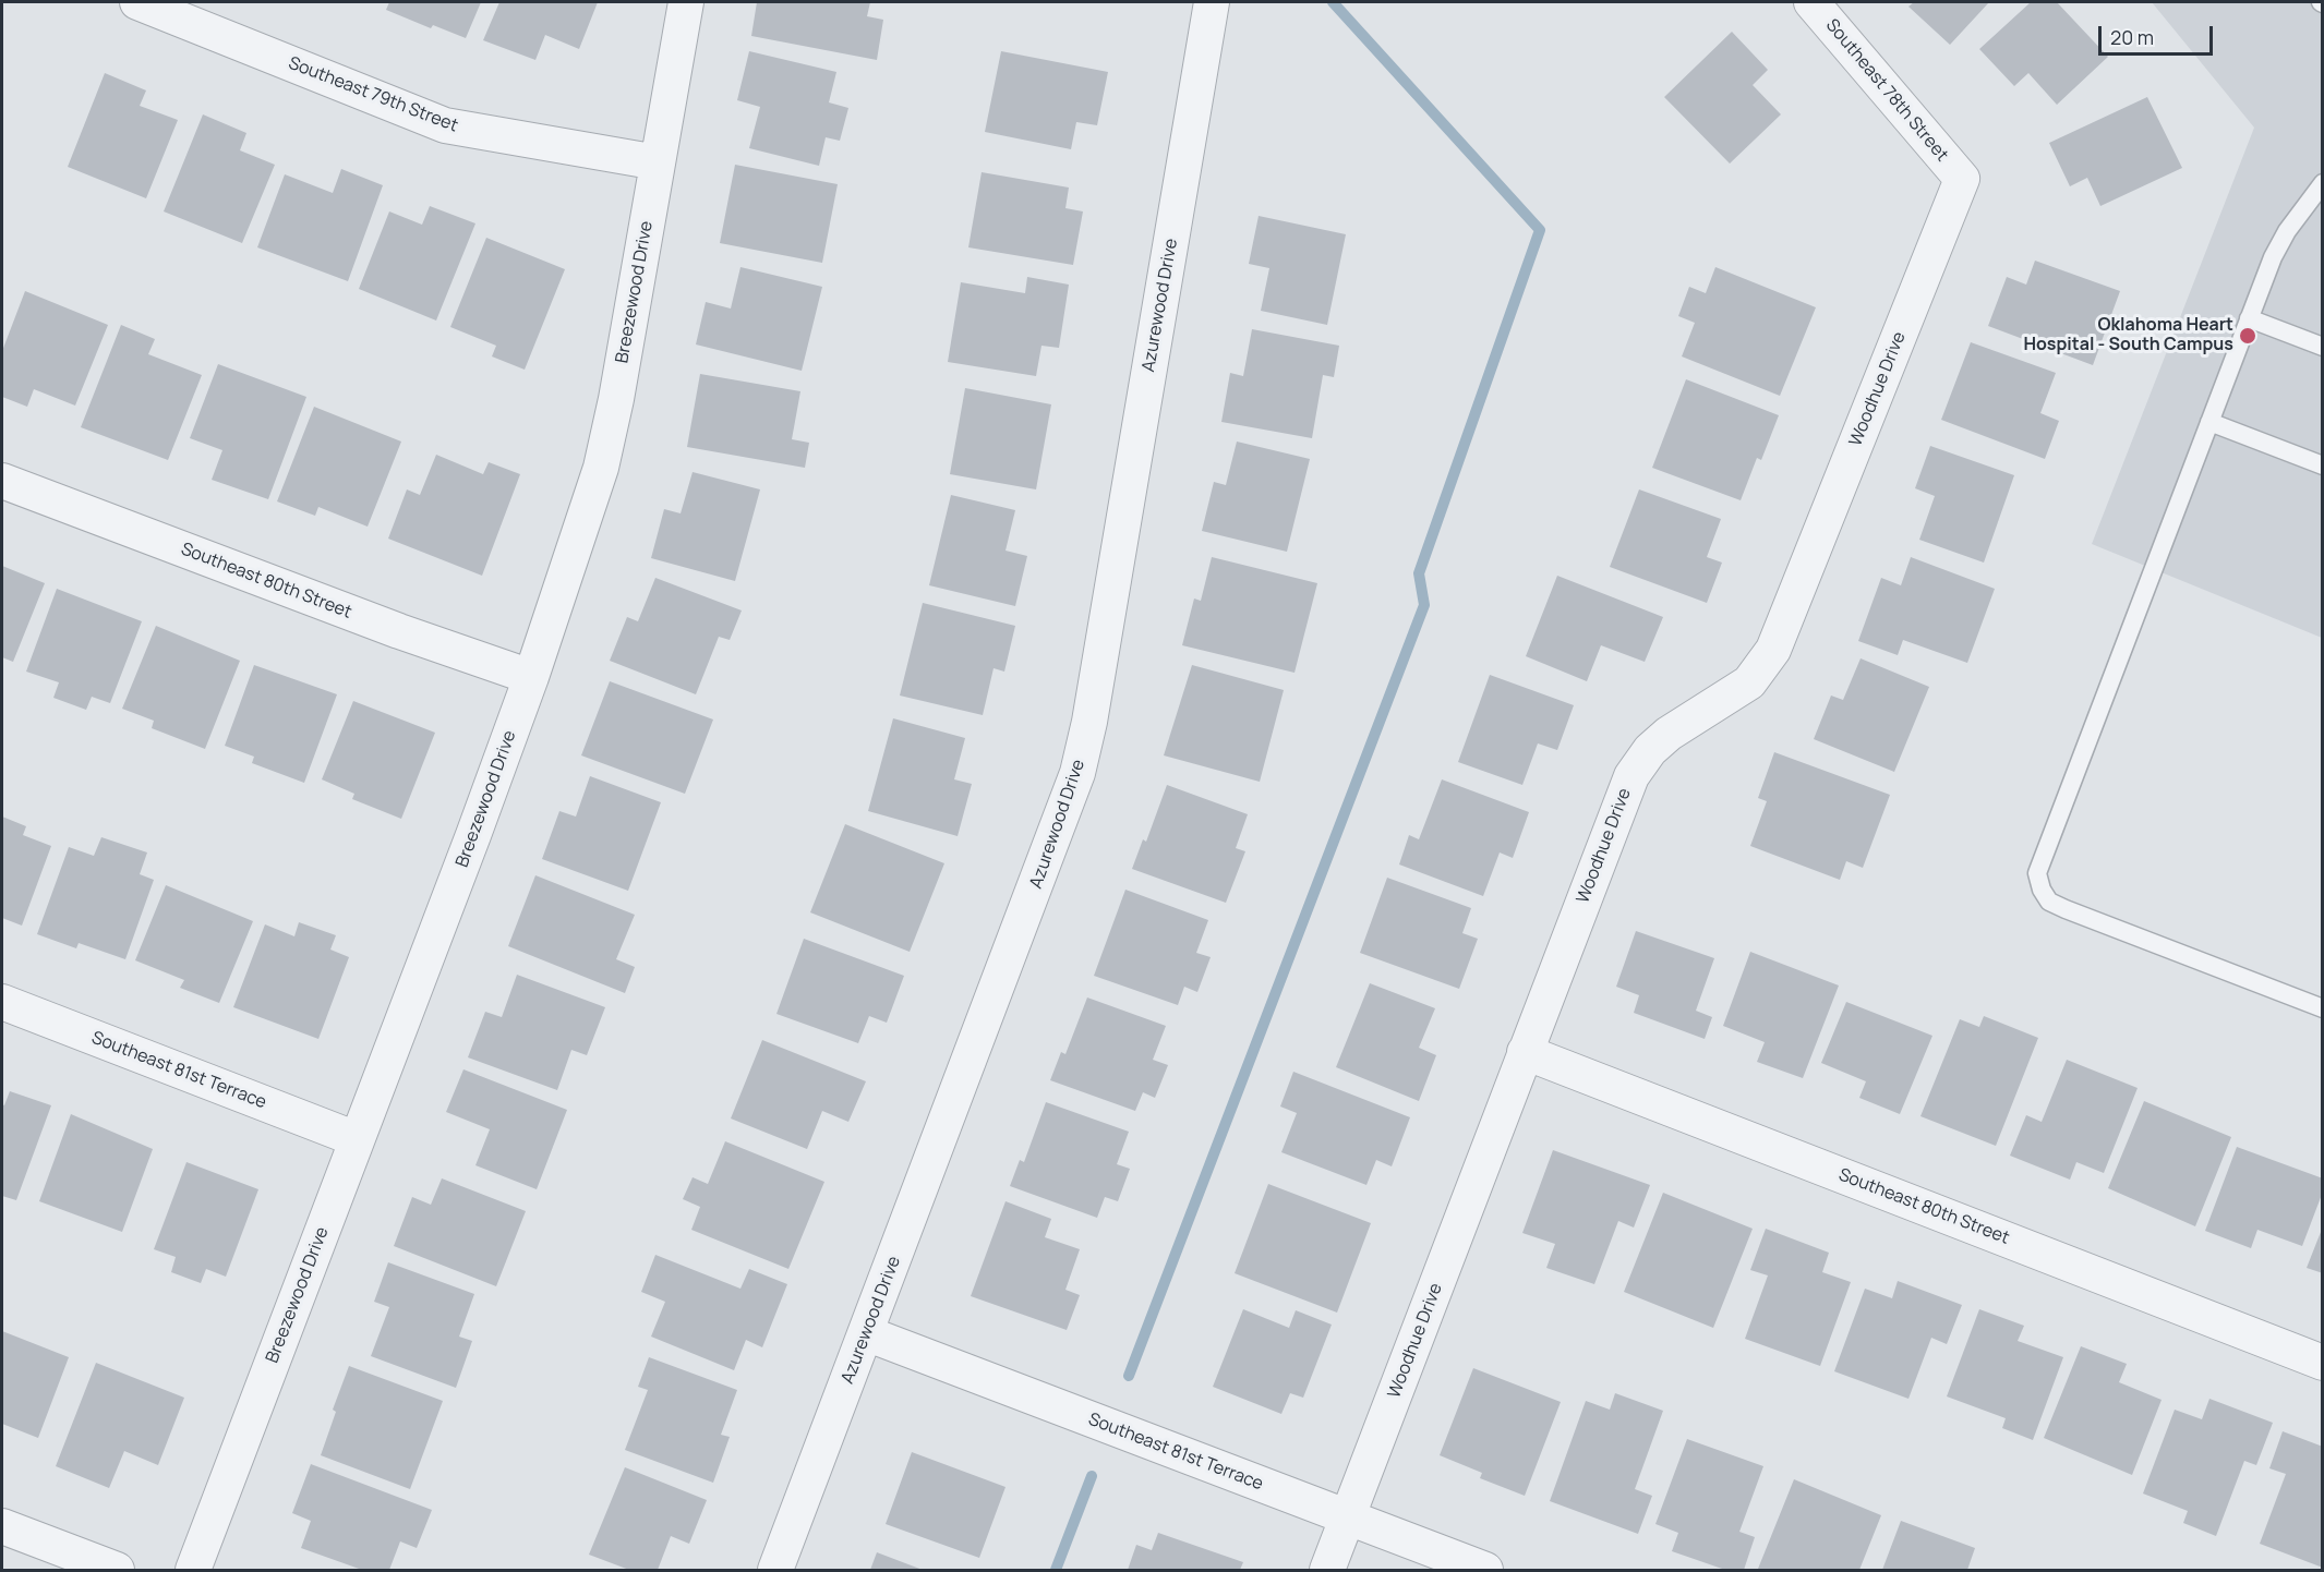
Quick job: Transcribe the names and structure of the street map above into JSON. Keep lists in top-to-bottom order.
{
  "streets": {
    "street": [
      "Southeast 78th Street",
      "Southeast 79th Street",
      "Breezewood Drive",
      "Azurewood Drive",
      "Woodhue Drive",
      "Southeast 80th Street",
      "Southeast 81st Terrace"
    ]
  },
  "crossings": [
    ["Southeast 78th Street", "Woodhue Drive"],
    ["Southeast 79th Street", "Breezewood Drive"],
    ["Breezewood Drive", "Southeast 80th Street"],
    ["Breezewood Drive", "Southeast 81st Terrace"],
    ["Azurewood Drive", "Southeast 81st Terrace"],
    ["Woodhue Drive", "Southeast 80th Street"],
    ["Woodhue Drive", "Southeast 81st Terrace"]
  ],
  "places": ["Oklahoma Heart Hospital - South Campus"],
  "scale_bar": "20 m"
}
